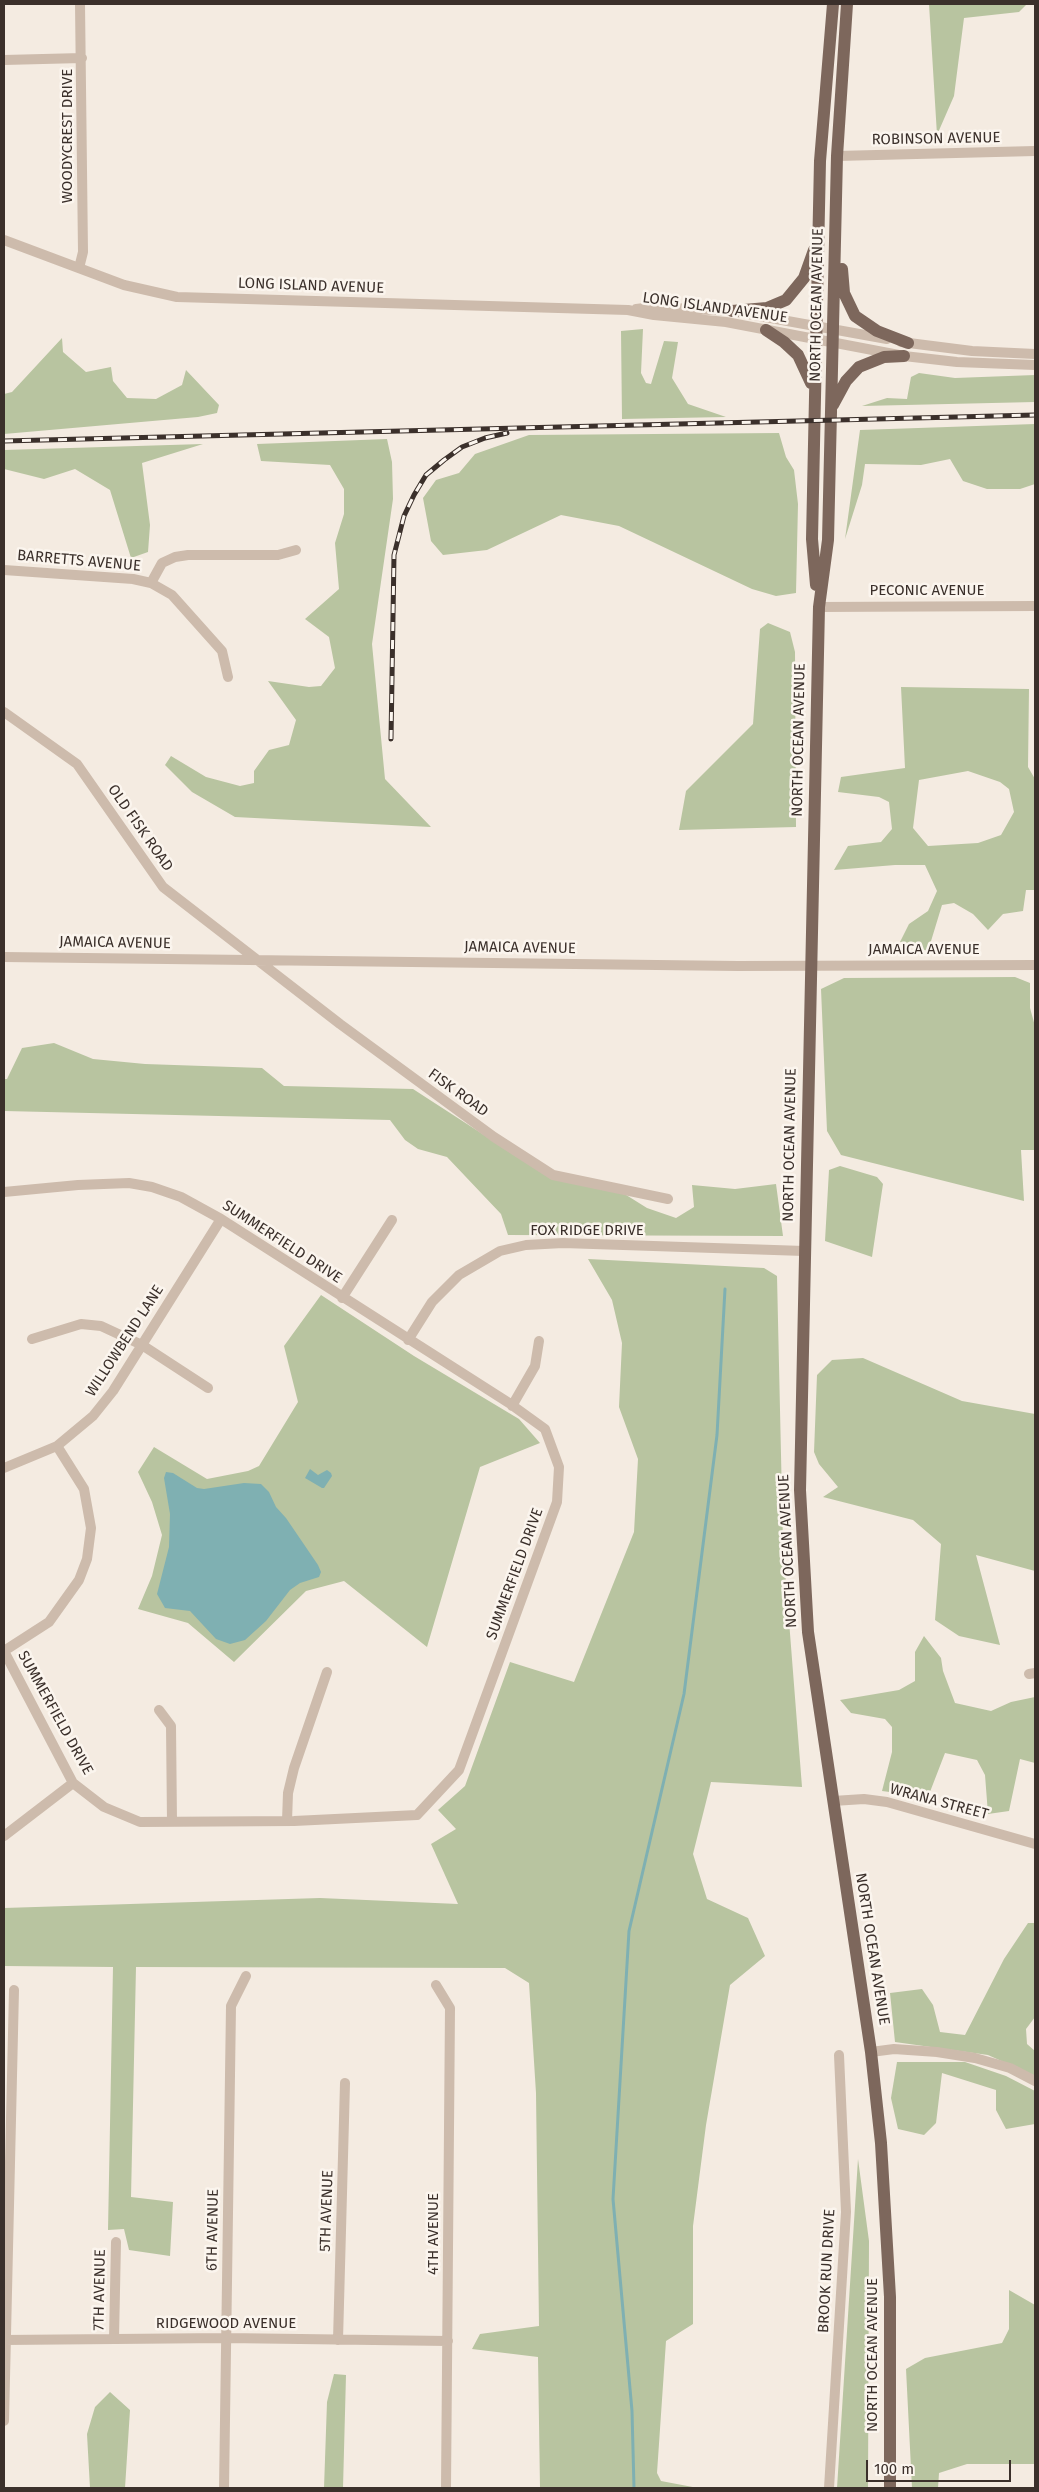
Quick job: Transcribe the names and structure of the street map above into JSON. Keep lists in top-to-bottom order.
{
  "streets": {
    "main road": ["NORTH OCEAN AVENUE"],
    "street": [
      "WOODYCREST DRIVE",
      "ROBINSON AVENUE",
      "LONG ISLAND AVENUE",
      "BARRETTS AVENUE",
      "PECONIC AVENUE",
      "OLD FISK ROAD",
      "JAMAICA AVENUE",
      "FISK ROAD",
      "FOX RIDGE DRIVE",
      "SUMMERFIELD DRIVE",
      "WILLOWBEND LANE",
      "WRANA STREET",
      "5TH AVENUE",
      "6TH AVENUE",
      "4TH AVENUE",
      "BROOK RUN DRIVE",
      "7TH AVENUE",
      "RIDGEWOOD AVENUE"
    ]
  },
  "crossings": [
    ["WOODYCREST DRIVE", "LONG ISLAND AVENUE"],
    ["ROBINSON AVENUE", "NORTH OCEAN AVENUE"],
    ["LONG ISLAND AVENUE", "NORTH OCEAN AVENUE"],
    ["NORTH OCEAN AVENUE", "PECONIC AVENUE"],
    ["NORTH OCEAN AVENUE", "JAMAICA AVENUE"],
    ["NORTH OCEAN AVENUE", "FOX RIDGE DRIVE"],
    ["NORTH OCEAN AVENUE", "WRANA STREET"],
    ["OLD FISK ROAD", "JAMAICA AVENUE"],
    ["OLD FISK ROAD", "FISK ROAD"],
    ["JAMAICA AVENUE", "FISK ROAD"],
    ["FOX RIDGE DRIVE", "SUMMERFIELD DRIVE"],
    ["SUMMERFIELD DRIVE", "WILLOWBEND LANE"],
    ["5TH AVENUE", "RIDGEWOOD AVENUE"],
    ["6TH AVENUE", "RIDGEWOOD AVENUE"],
    ["4TH AVENUE", "RIDGEWOOD AVENUE"],
    ["7TH AVENUE", "RIDGEWOOD AVENUE"]
  ],
  "scale_bar": "100 m"
}
